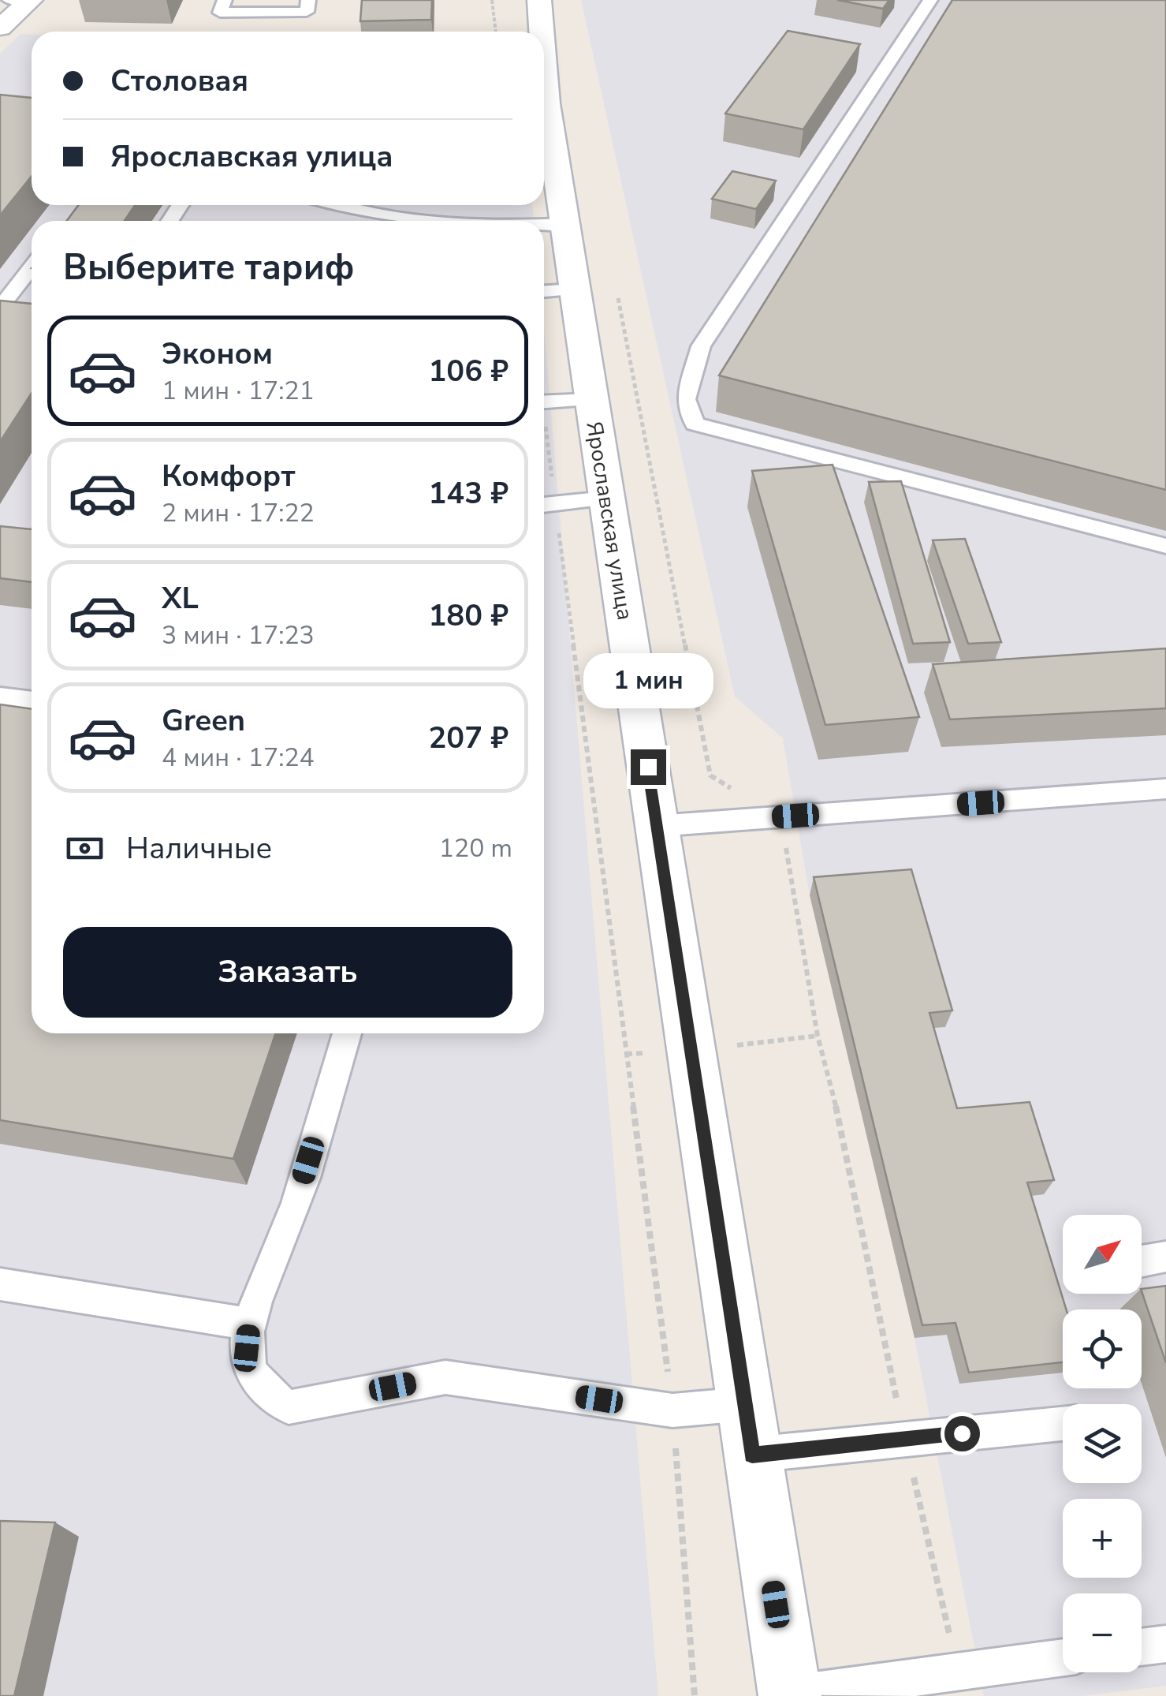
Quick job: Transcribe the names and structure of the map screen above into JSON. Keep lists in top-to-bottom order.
{
  "streets": {
    "street": ["Ярославская улица"]
  },
  "north": "top right",
  "page": {
    "banner": ["Столовая", "Ярославская улица"],
    "heading": "Выберите тариф",
    "list": [
      {
        "name": "Эконом",
        "note": "1 мин · 17:21",
        "value": "106 ₽"
      },
      {
        "name": "Комфорт",
        "note": "2 мин · 17:22",
        "value": "143 ₽"
      },
      {
        "name": "XL",
        "note": "3 мин · 17:23",
        "value": "180 ₽"
      },
      {
        "name": "Green",
        "note": "4 мин · 17:24",
        "value": "207 ₽"
      }
    ],
    "bubble": "1 мин",
    "pay": ["Наличные", "120 m"],
    "buttons": "Заказать",
    "map_buttons": ["+", "−"]
  }
}
